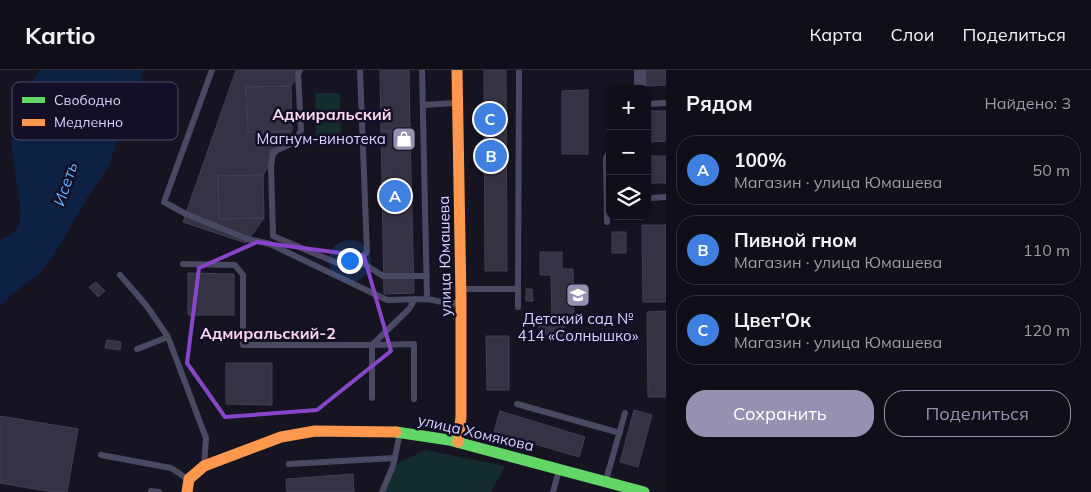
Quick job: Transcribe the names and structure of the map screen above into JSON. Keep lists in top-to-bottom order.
{
  "streets": {
    "street": ["улица Юмашева", "улица Хомякова"]
  },
  "crossings": [
    ["улица Юмашева", "улица Хомякова"]
  ],
  "districts": ["Адмиральский", "Адмиральский-2"],
  "water": ["Исеть"],
  "places": {
    "shop": ["Магнум-винотека"],
    "school or university": ["Детский сад № 414 «Солнышко»"]
  },
  "legend": ["Свободно", "Медленно"],
  "page": {
    "header": "Kartio",
    "nav": ["Карта", "Слои", "Поделиться"],
    "heading": ["Рядом", "Найдено: 3"],
    "map_buttons": ["+", "−"],
    "pins": ["C", "B", "A"],
    "list": [
      {
        "mark": "A",
        "name": "100%",
        "note": "Магазин · улица Юмашева",
        "value": "50 m"
      },
      {
        "mark": "B",
        "name": "Пивной гном",
        "note": "Магазин · улица Юмашева",
        "value": "110 m"
      },
      {
        "mark": "C",
        "name": "Цвет'Ок",
        "note": "Магазин · улица Юмашева",
        "value": "120 m"
      }
    ],
    "buttons": ["Сохранить", "Поделиться"]
  }
}
